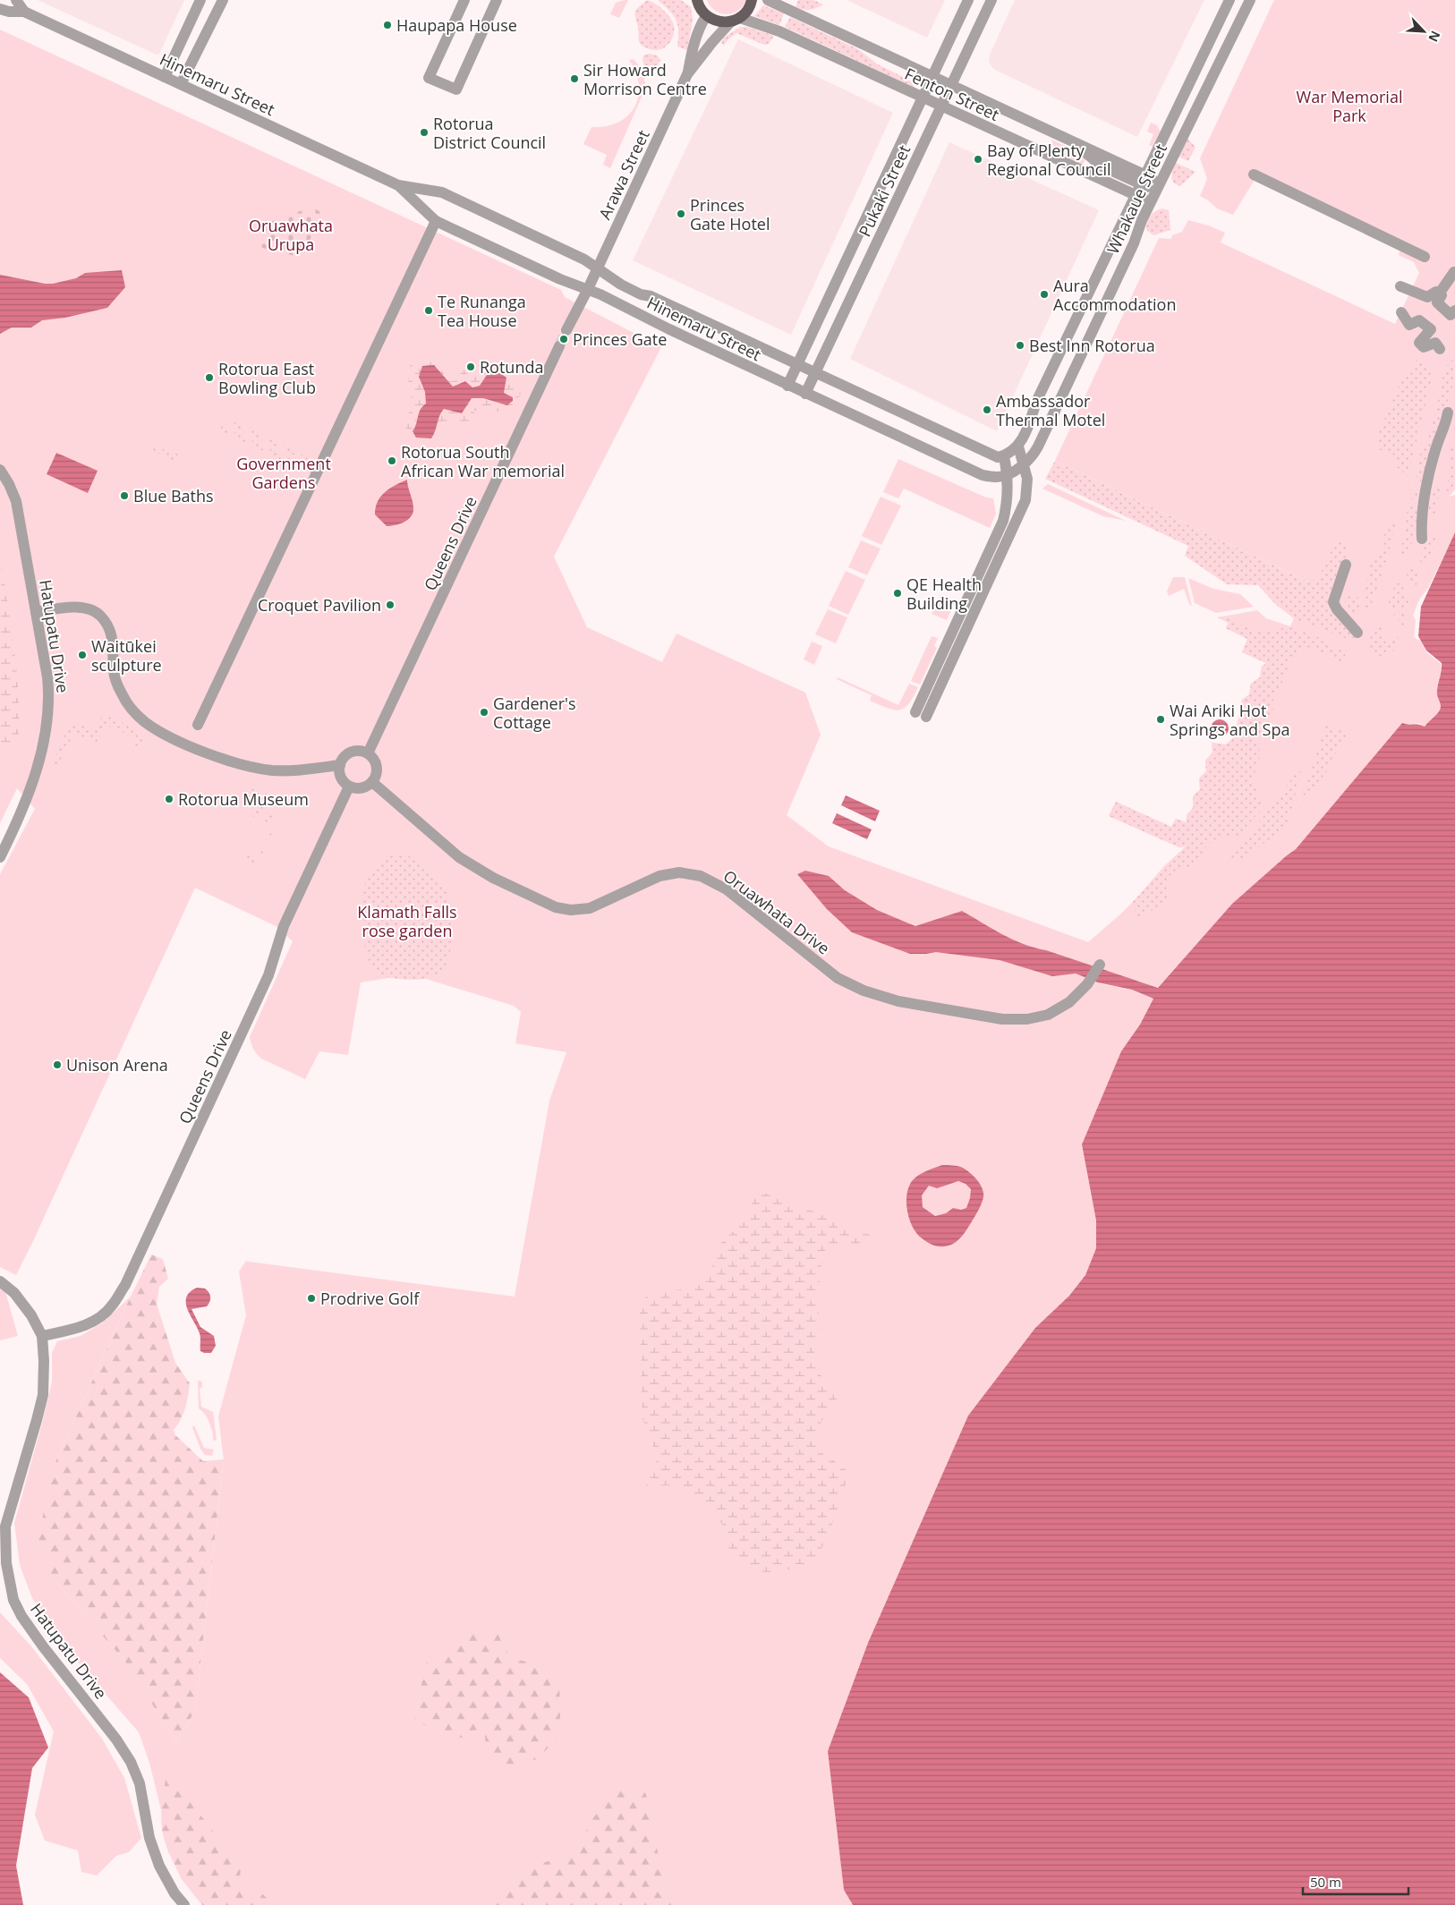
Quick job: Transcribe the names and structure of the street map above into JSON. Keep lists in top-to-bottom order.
{
  "streets": {
    "street": [
      "Hinemaru Street",
      "Fenton Street",
      "Arawa Street",
      "Pukaki Street",
      "Whakaue Street",
      "Queens Drive",
      "Hatupatu Drive",
      "Oruawhata Drive"
    ]
  },
  "crossings": [
    ["Hinemaru Street", "Arawa Street"],
    ["Hinemaru Street", "Pukaki Street"],
    ["Hinemaru Street", "Whakaue Street"],
    ["Fenton Street", "Arawa Street"],
    ["Fenton Street", "Pukaki Street"],
    ["Fenton Street", "Whakaue Street"],
    ["Queens Drive", "Hatupatu Drive"],
    ["Queens Drive", "Oruawhata Drive"]
  ],
  "parks": [
    "War Memorial Park",
    "Oruawhata Urupa",
    "Government Gardens",
    "Klamath Falls rose garden"
  ],
  "places": [
    "Haupapa House",
    "Sir Howard Morrison Centre",
    "Rotorua District Council",
    "Bay of Plenty Regional Council",
    "Princes Gate Hotel",
    "Aura Accommodation",
    "Te Runanga Tea House",
    "Princes Gate",
    "Best Inn Rotorua",
    "Rotunda",
    "Rotorua East Bowling Club",
    "Ambassador Thermal Motel",
    "Rotorua South African War memorial",
    "Blue Baths",
    "QE Health Building",
    "Croquet Pavilion",
    "Waitūkei sculpture",
    "Gardener's Cottage",
    "Wai Ariki Hot Springs and Spa",
    "Rotorua Museum",
    "Unison Arena",
    "Prodrive Golf"
  ],
  "scale_bar": "50 m",
  "north": "bottom right"
}
